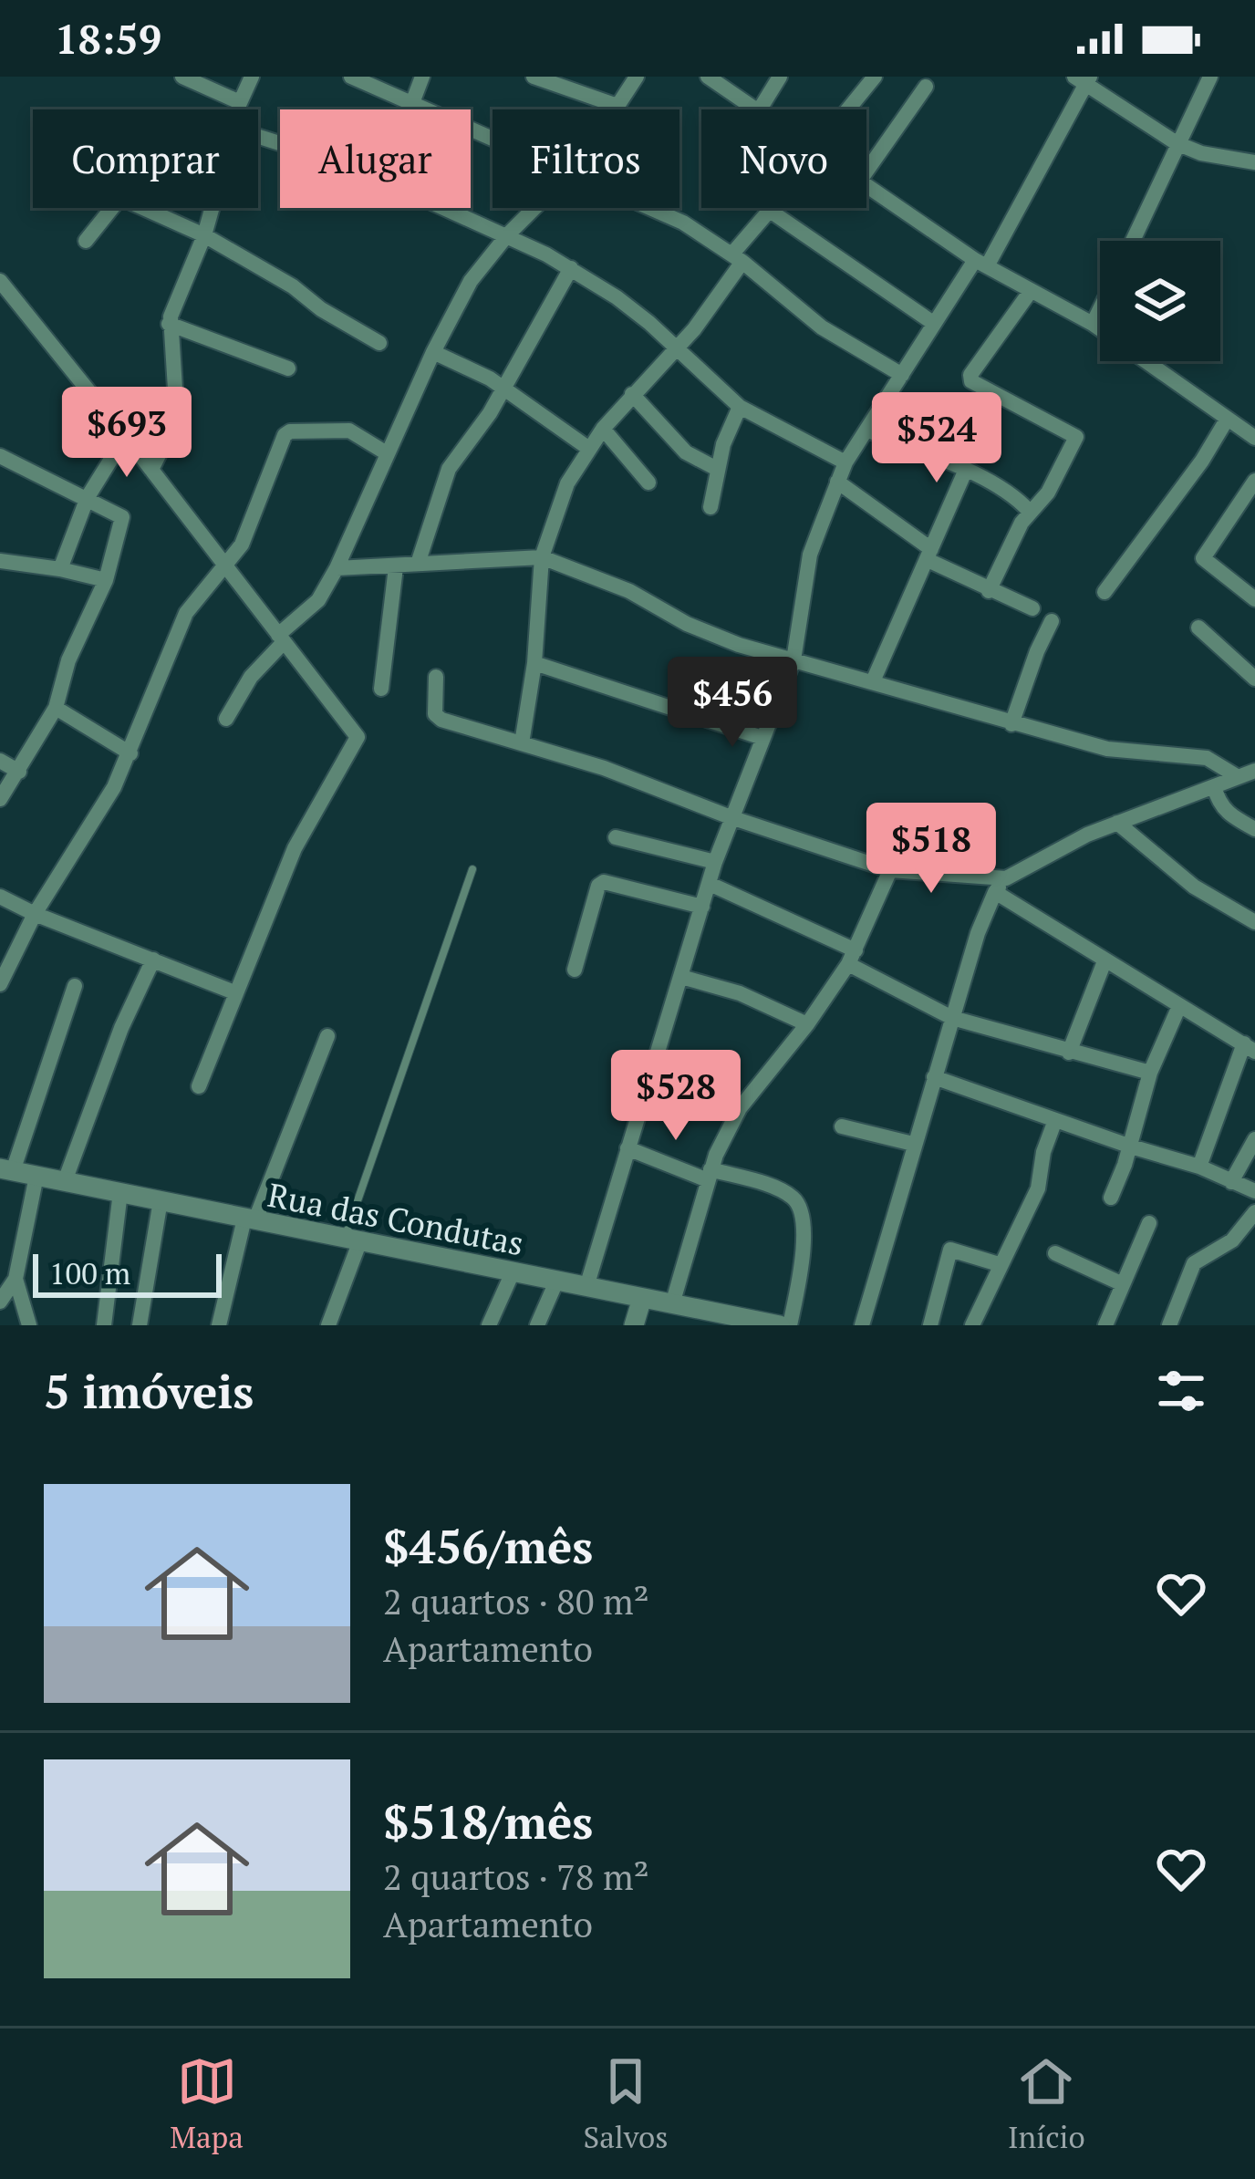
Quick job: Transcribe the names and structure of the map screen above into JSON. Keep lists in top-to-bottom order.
{
  "streets": {
    "street": ["Rua das Condutas"]
  },
  "scale_bar": "100 m",
  "page": {
    "status": "18:59",
    "chip": [
      "Comprar",
      "Alugar",
      "Filtros",
      "Novo"
    ],
    "price": [
      "$693",
      "$524",
      "$456",
      "$518",
      "$528"
    ],
    "scale": "100 m",
    "heading": "5 imóveis",
    "list": [
      {
        "name": "$456/mês",
        "note": "2 quartos · 80 m² · Apartamento"
      },
      {
        "name": "$518/mês",
        "note": "2 quartos · 78 m² · Apartamento"
      }
    ],
    "tabs": ["Mapa", "Salvos", "Início"]
  }
}
